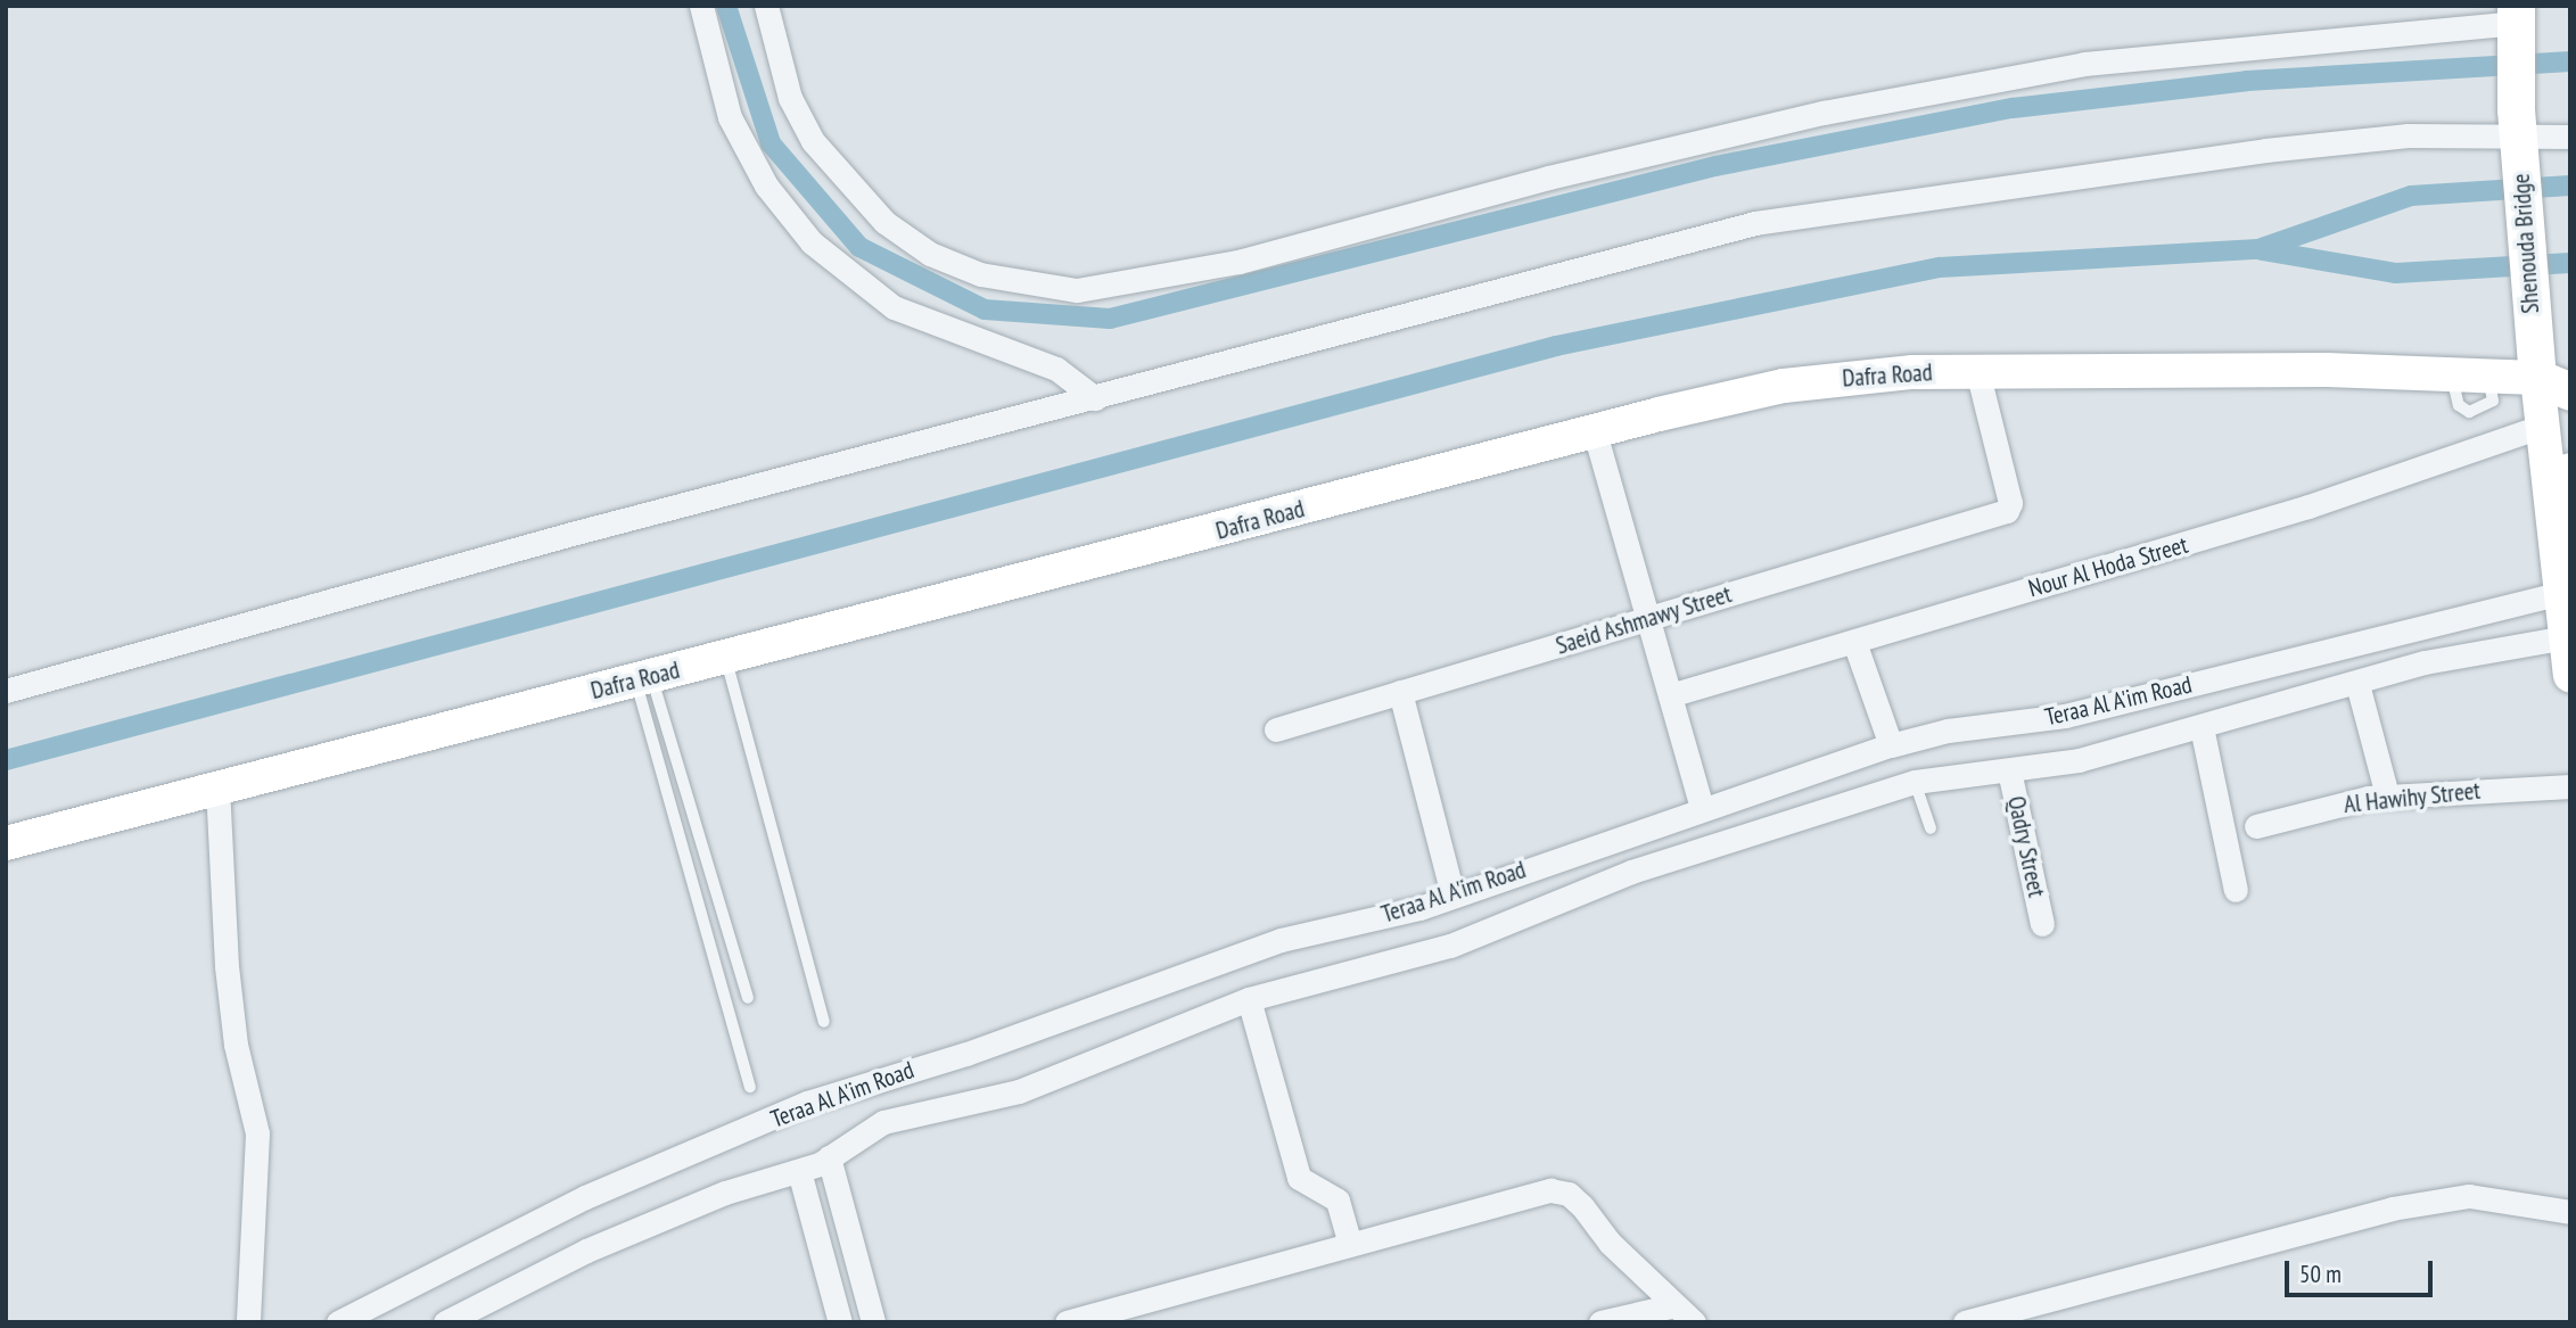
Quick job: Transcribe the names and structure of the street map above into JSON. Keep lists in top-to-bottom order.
{
  "streets": {
    "main road": ["Shenouda Bridge", "Dafra Road"],
    "street": [
      "Nour Al Hoda Street",
      "Saeid Ashmawy Street",
      "Teraa Al A'im Road",
      "Al Hawihy Street",
      "Qadry Street"
    ]
  },
  "crossings": [
    ["Shenouda Bridge", "Dafra Road"],
    ["Dafra Road", "Saeid Ashmawy Street"],
    ["Teraa Al A'im Road", "Qadry Street"]
  ],
  "scale_bar": "50 m"
}
